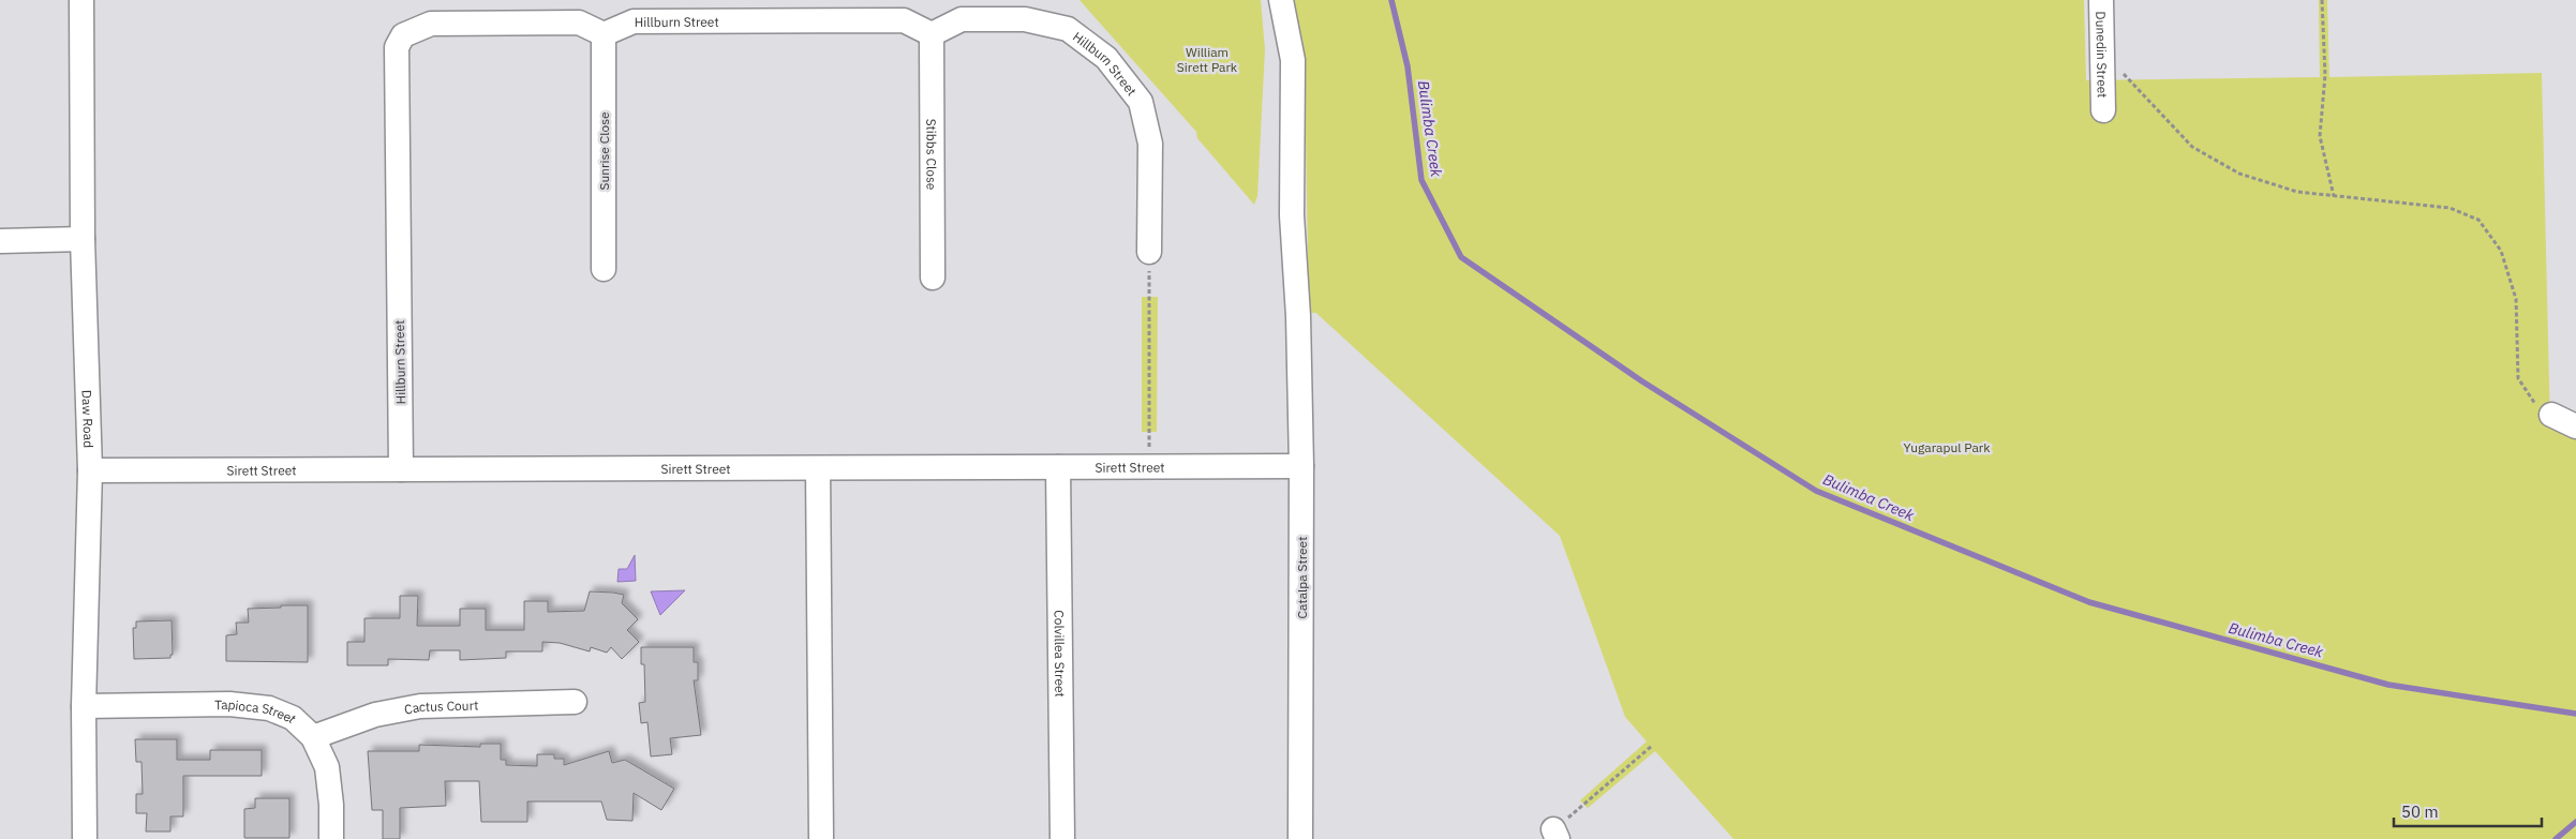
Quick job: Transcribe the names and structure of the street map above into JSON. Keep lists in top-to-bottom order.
{
  "streets": {
    "street": [
      "Hillburn Street",
      "Dunedin Street",
      "Sunrise Close",
      "Stibbs Close",
      "Daw Road",
      "Sirett Street",
      "Catalpa Street",
      "Colvillea Street",
      "Cactus Court",
      "Tapioca Street"
    ]
  },
  "crossings": [
    ["Hillburn Street", "Sunrise Close"],
    ["Hillburn Street", "Stibbs Close"],
    ["Hillburn Street", "Sirett Street"],
    ["Daw Road", "Sirett Street"],
    ["Daw Road", "Tapioca Street"],
    ["Sirett Street", "Catalpa Street"],
    ["Sirett Street", "Colvillea Street"],
    ["Cactus Court", "Tapioca Street"]
  ],
  "water": ["Bulimba Creek"],
  "parks": ["William Sirett Park", "Yugarapul Park"],
  "scale_bar": "50 m"
}
